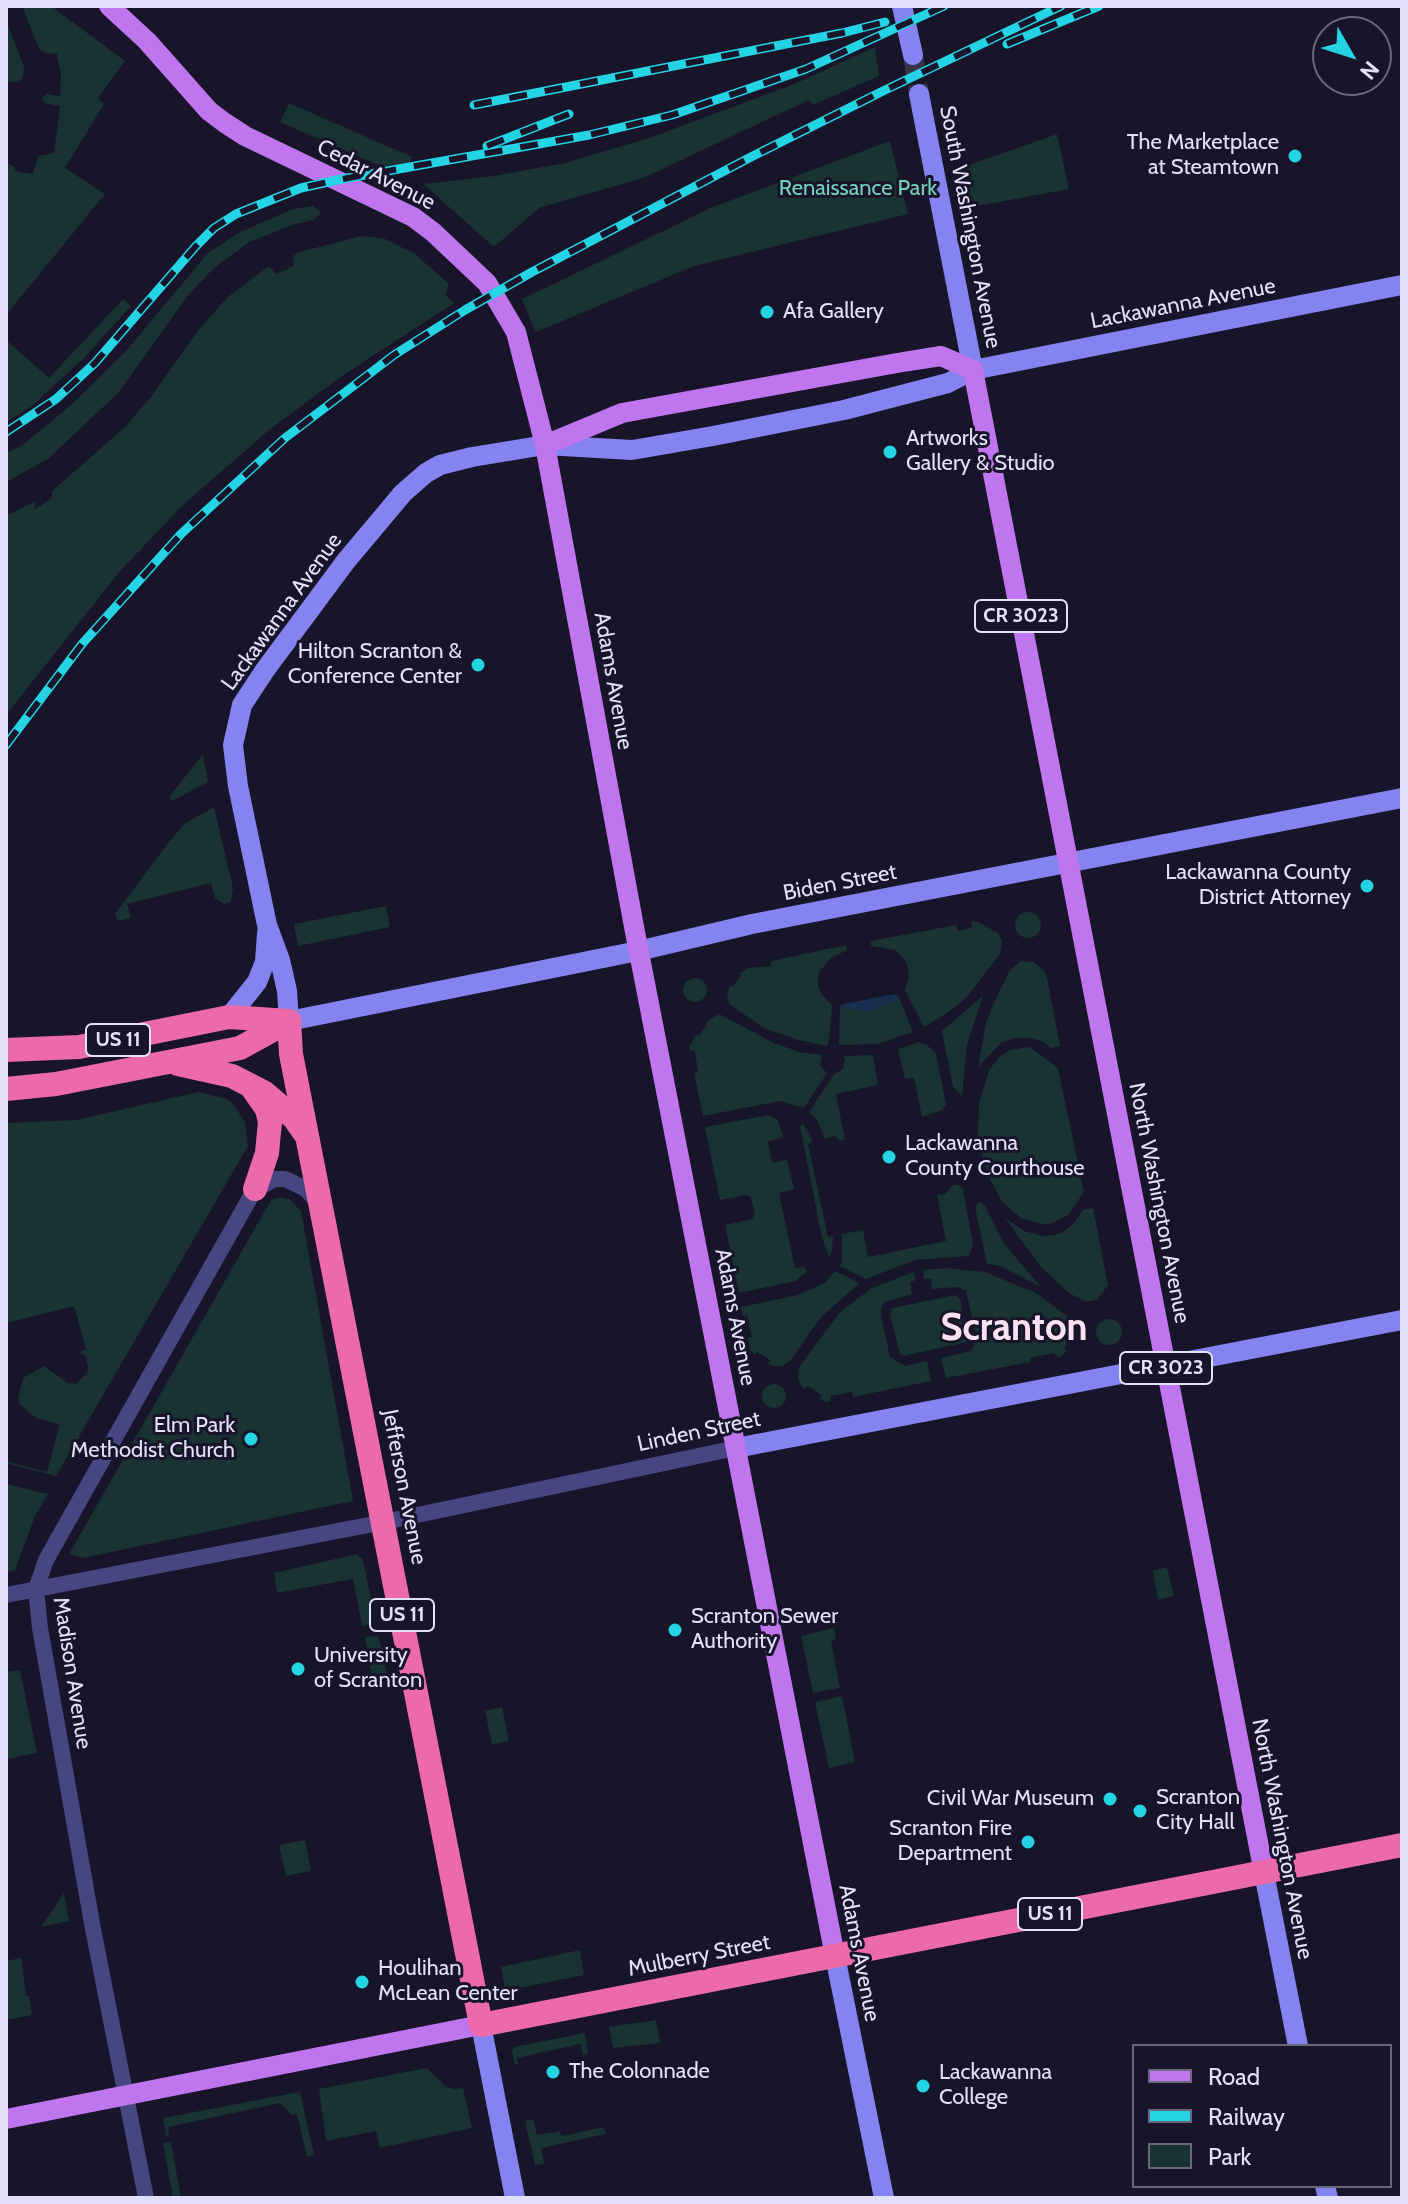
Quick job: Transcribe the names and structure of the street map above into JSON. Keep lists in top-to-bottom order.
{
  "streets": {
    "highway": ["US 11", "Jefferson Avenue", "Mulberry Street"],
    "main road": [
      "Cedar Avenue",
      "South Washington Avenue",
      "Lackawanna Avenue",
      "CR 3023",
      "Adams Avenue",
      "Biden Street",
      "North Washington Avenue",
      "Linden Street"
    ],
    "street": ["Madison Avenue"]
  },
  "crossings": [
    ["Cedar Avenue", "Lackawanna Avenue"],
    ["Cedar Avenue", "Adams Avenue"],
    ["South Washington Avenue", "Lackawanna Avenue"],
    ["South Washington Avenue", "North Washington Avenue"],
    ["Lackawanna Avenue", "Adams Avenue"],
    ["Lackawanna Avenue", "Biden Street"],
    ["Lackawanna Avenue", "US 11"],
    ["Lackawanna Avenue", "North Washington Avenue"],
    ["Lackawanna Avenue", "Jefferson Avenue"],
    ["Adams Avenue", "Biden Street"],
    ["Adams Avenue", "Linden Street"],
    ["Adams Avenue", "Mulberry Street"],
    ["Biden Street", "US 11"],
    ["Biden Street", "North Washington Avenue"],
    ["Biden Street", "Jefferson Avenue"],
    ["US 11", "Jefferson Avenue"],
    ["North Washington Avenue", "Linden Street"],
    ["North Washington Avenue", "Mulberry Street"],
    ["Linden Street", "Jefferson Avenue"],
    ["Linden Street", "Madison Avenue"],
    ["Jefferson Avenue", "Mulberry Street"],
    ["Madison Avenue", "Mulberry Street"]
  ],
  "districts": ["Scranton"],
  "parks": ["Renaissance Park"],
  "places": [
    "The Marketplace at Steamtown",
    "Afa Gallery",
    "Artworks Gallery & Studio",
    "Hilton Scranton & Conference Center",
    "Lackawanna County District Attorney",
    "Lackawanna County Courthouse",
    "Elm Park Methodist Church",
    "Scranton Sewer Authority",
    "University of Scranton",
    "Civil War Museum",
    "Scranton City Hall",
    "Scranton Fire Department",
    "Houlihan McLean Center",
    "The Colonnade",
    "Lackawanna College"
  ],
  "legend": ["Road", "Railway", "Park"],
  "north": "bottom right"
}
